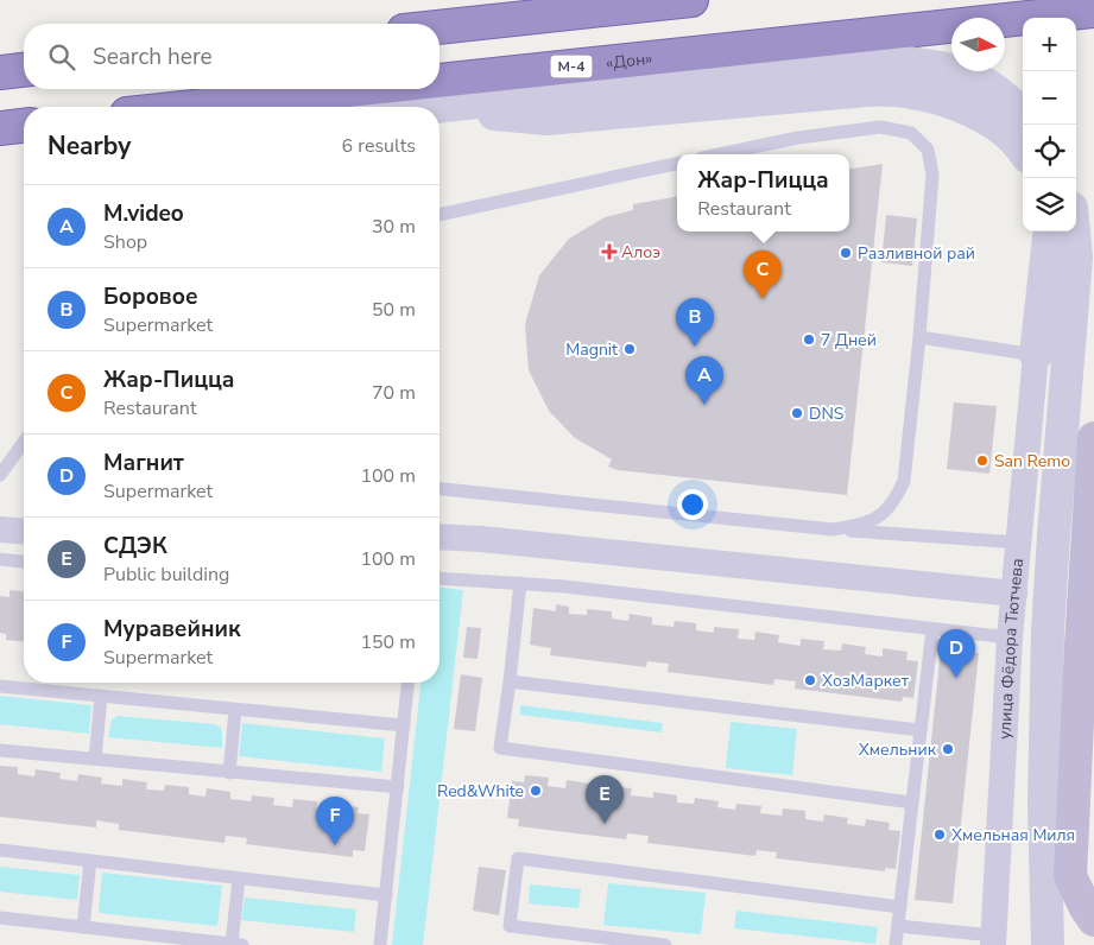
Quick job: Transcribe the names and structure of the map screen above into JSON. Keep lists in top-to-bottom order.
{
  "streets": {
    "highway": ["«Дон»", "М-4"],
    "street": ["улица Фёдора Тютчева"]
  },
  "places": {
    "health": ["Алоэ"],
    "other": [
      "Разливной рай",
      "7 Дней",
      "Magnit",
      "DNS",
      "San Remo",
      "ХозМаркет",
      "Хмельник",
      "Red&White",
      "Хмельная Миля"
    ]
  },
  "north": "right",
  "page": {
    "map_buttons": ["+", "−"],
    "search": "Search here",
    "heading": ["Nearby", "6 results"],
    "popup": ["Жар-Пицца", "Restaurant"],
    "list": [
      {
        "mark": "A",
        "name": "M.video",
        "note": "Shop",
        "value": "30 m"
      },
      {
        "mark": "B",
        "name": "Боровое",
        "note": "Supermarket",
        "value": "50 m"
      },
      {
        "mark": "C",
        "name": "Жар-Пицца",
        "note": "Restaurant",
        "value": "70 m"
      },
      {
        "mark": "D",
        "name": "Магнит",
        "note": "Supermarket",
        "value": "100 m"
      },
      {
        "mark": "E",
        "name": "СДЭК",
        "note": "Public building",
        "value": "100 m"
      },
      {
        "mark": "F",
        "name": "Муравейник",
        "note": "Supermarket",
        "value": "150 m"
      }
    ],
    "pins": [
      "C",
      "B",
      "A",
      "D",
      "E",
      "F"
    ]
  }
}
